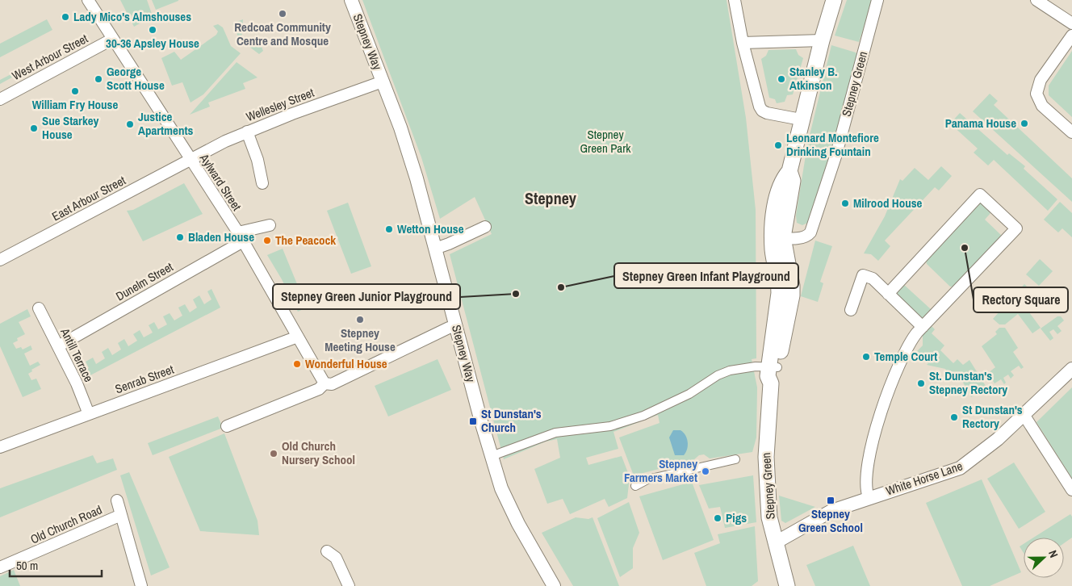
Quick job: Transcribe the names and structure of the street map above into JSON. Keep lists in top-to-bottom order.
{
  "streets": {
    "main road": ["Stepney Green"],
    "street": [
      "Stepney Way",
      "West Arbour Street",
      "Wellesley Street",
      "Aylward Street",
      "East Arbour Street",
      "Dunelm Street",
      "Antill Terrace",
      "Senrab Street",
      "White Horse Lane",
      "Old Church Road"
    ]
  },
  "crossings": [
    ["Stepney Way", "Wellesley Street"],
    ["West Arbour Street", "Aylward Street"],
    ["Stepney Green", "White Horse Lane"],
    ["Wellesley Street", "Aylward Street"],
    ["Wellesley Street", "East Arbour Street"],
    ["Aylward Street", "East Arbour Street"],
    ["Aylward Street", "Dunelm Street"],
    ["Aylward Street", "Senrab Street"],
    ["Dunelm Street", "Antill Terrace"],
    ["Antill Terrace", "Senrab Street"]
  ],
  "districts": ["Stepney"],
  "parks": ["Stepney Green Park"],
  "places": {
    "other": [
      "Redcoat Community Centre and Mosque",
      "Lady Mico's Almshouses",
      "30-36 Apsley House",
      "George Scott House",
      "Stanley B. Atkinson",
      "William Fry House",
      "Panama House",
      "Justice Apartments",
      "Sue Starkey House",
      "Leonard Montefiore Drinking Fountain",
      "Milrood House",
      "Wetton House",
      "Bladen House",
      "The Peacock",
      "Rectory Square",
      "Stepney Green Infant Playground",
      "Stepney Green Junior Playground",
      "Stepney Meeting House",
      "Temple Court",
      "Wonderful House",
      "St. Dunstan's Stepney Rectory",
      "St Dunstan's Rectory",
      "Old Church Nursery School",
      "Stepney Farmers Market",
      "Pigs"
    ],
    "transit": ["St Dunstan's Church", "Stepney Green School"]
  },
  "scale_bar": "50 m",
  "north": "right"
}
